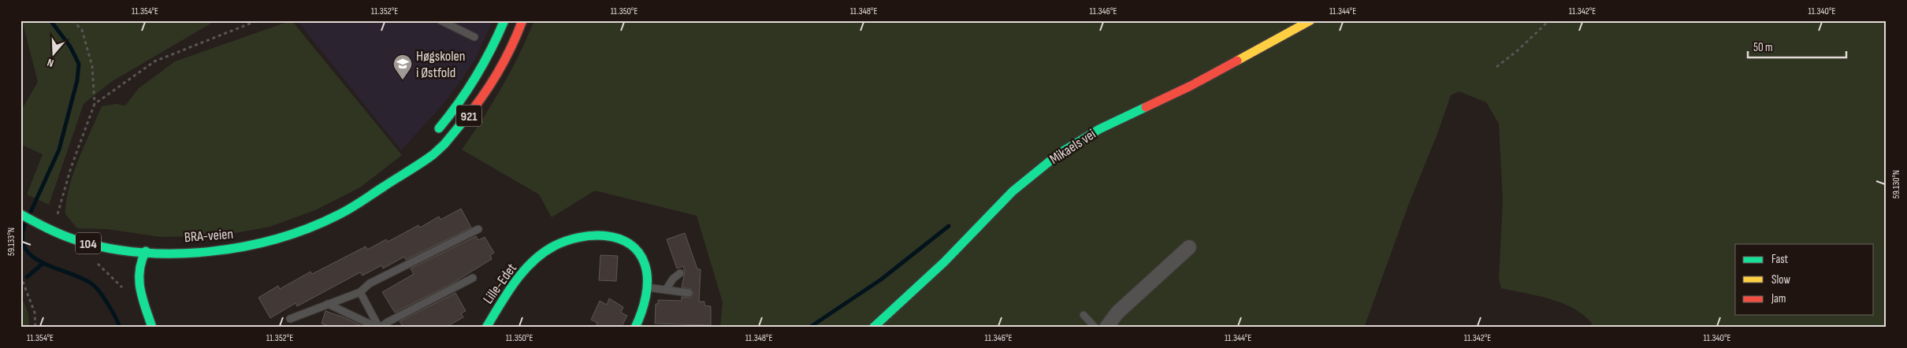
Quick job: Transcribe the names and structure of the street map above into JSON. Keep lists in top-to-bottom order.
{
  "streets": {
    "main road": [
      "921",
      "Mikaels vei",
      "BRA-veien",
      "104",
      "Lille-Edet"
    ]
  },
  "places": {
    "school or university": ["Høgskolen i Østfold"]
  },
  "legend": ["Fast", "Slow", "Jam"],
  "scale_bar": "50 m",
  "north": "bottom",
  "coordinates": [
    "11.354°E",
    "11.352°E",
    "11.350°E",
    "11.348°E",
    "11.346°E",
    "11.344°E",
    "11.342°E",
    "11.340°E",
    "59.130°N",
    "59.133°N"
  ]
}
